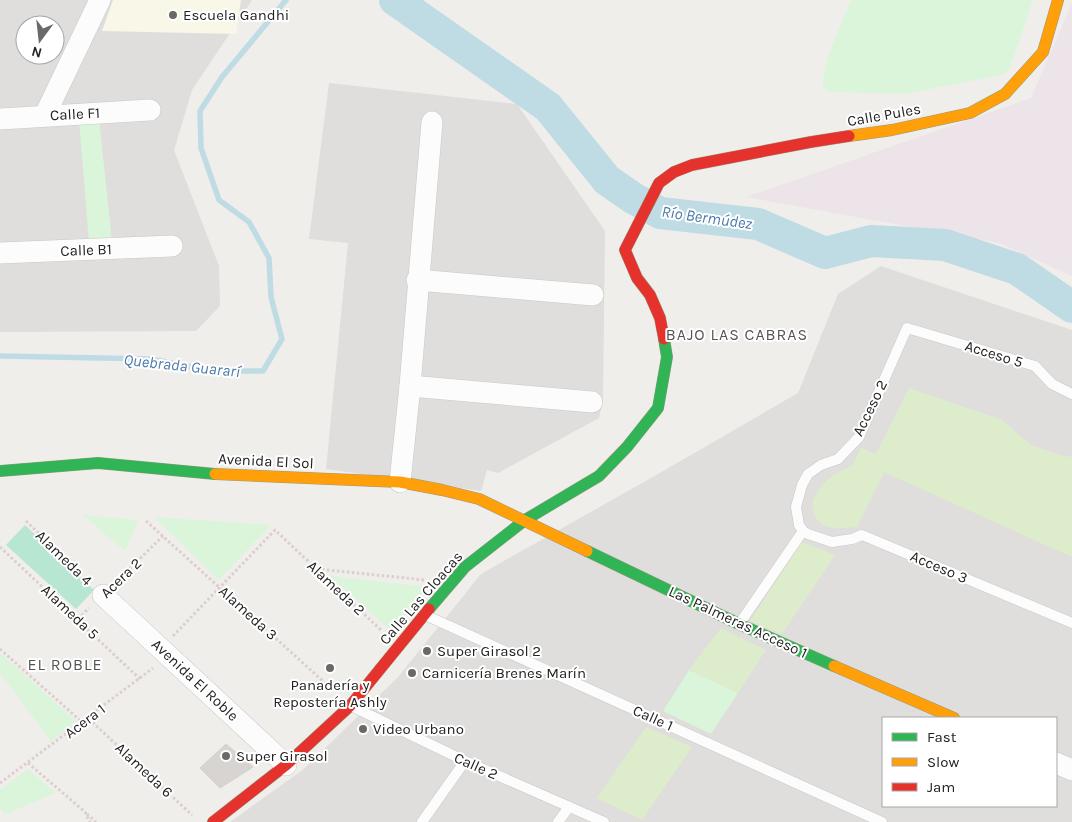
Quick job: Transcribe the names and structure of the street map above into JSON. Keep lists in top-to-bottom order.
{
  "streets": {
    "street": [
      "Calle F1",
      "Calle Pules",
      "Calle B1",
      "Avenida El Sol",
      "Calle Las Cloacas",
      "Las Palmeras Acceso 1",
      "Avenida El Roble"
    ],
    "lane": [
      "Acceso 5",
      "Acceso 2",
      "Acceso 3",
      "Calle 1",
      "Calle 2"
    ],
    "path": [
      "Alameda 4",
      "Acera 2",
      "Alameda 2",
      "Alameda 5",
      "Alameda 3",
      "Acera 1",
      "Alameda 6"
    ]
  },
  "crossings": [
    ["Calle Pules", "Calle Las Cloacas"],
    ["Acceso 5", "Acceso 2"],
    ["Acceso 2", "Acceso 3"],
    ["Avenida El Sol", "Calle Las Cloacas"],
    ["Avenida El Sol", "Las Palmeras Acceso 1"],
    ["Alameda 4", "Acera 2"],
    ["Alameda 4", "Avenida El Roble"],
    ["Acera 2", "Alameda 5"],
    ["Acera 2", "Alameda 3"],
    ["Acera 2", "Avenida El Roble"],
    ["Alameda 2", "Calle Las Cloacas"],
    ["Alameda 2", "Acera 1"],
    ["Calle Las Cloacas", "Alameda 3"],
    ["Calle Las Cloacas", "Las Palmeras Acceso 1"],
    ["Calle Las Cloacas", "Avenida El Roble"],
    ["Calle Las Cloacas", "Calle 1"],
    ["Calle Las Cloacas", "Calle 2"],
    ["Alameda 5", "Acera 1"],
    ["Alameda 3", "Acera 1"],
    ["Alameda 3", "Calle 2"],
    ["Avenida El Roble", "Acera 1"],
    ["Acera 1", "Alameda 6"]
  ],
  "districts": ["BAJO LAS CABRAS", "EL ROBLE"],
  "water": ["Río Bermúdez", "Quebrada Guararí"],
  "places": [
    "Escuela Gandhi",
    "Super Girasol 2",
    "Panadería y Repostería Ashly",
    "Carnicería Brenes Marín",
    "Video Urbano",
    "Super Girasol"
  ],
  "legend": ["Fast", "Slow", "Jam"],
  "north": "bottom"
}
